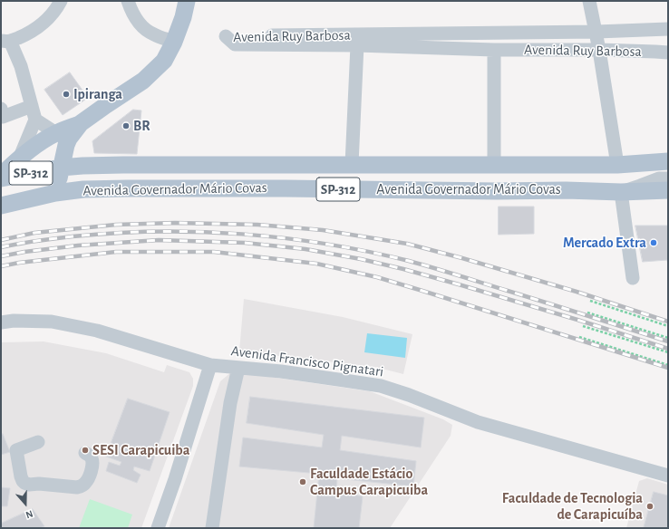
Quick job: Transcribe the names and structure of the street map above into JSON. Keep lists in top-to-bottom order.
{
  "streets": {
    "main road": ["SP-312", "Avenida Governador Mário Covas"],
    "street": ["Avenida Ruy Barbosa", "Avenida Francisco Pignatari"]
  },
  "crossings": [
    ["SP-312", "Avenida Governador Mário Covas"]
  ],
  "places": [
    "Ipiranga",
    "BR",
    "Mercado Extra",
    "SESI Carapicuiba",
    "Faculdade Estácio Campus Carapicuiba",
    "Faculdade de Tecnologia de Carapicuíba"
  ],
  "north": "bottom"
}
